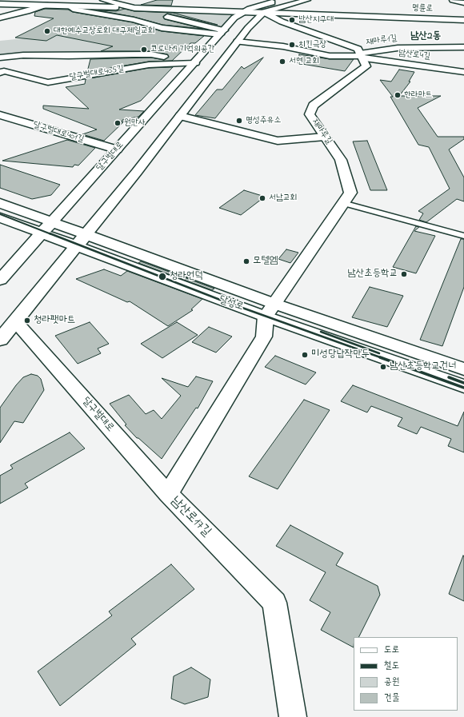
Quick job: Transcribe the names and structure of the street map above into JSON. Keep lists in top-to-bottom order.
{
  "streets": {
    "main road": [
      "명륜로",
      "재마루길",
      "달구벌대로",
      "달성로"
    ],
    "street": [
      "재마루1길",
      "남산로4길",
      "달구벌대로405길",
      "달구벌대로401길",
      "남산로17길"
    ]
  },
  "crossings": [
    ["재마루1길", "남산로4길"],
    ["재마루1길", "재마루길"],
    ["남산로4길", "재마루길"],
    ["달구벌대로405길", "달구벌대로"],
    ["재마루길", "달성로"],
    ["재마루길", "남산로17길"],
    ["달구벌대로401길", "달구벌대로"],
    ["달구벌대로", "달성로"],
    ["달구벌대로", "남산로17길"],
    ["달성로", "남산로17길"]
  ],
  "districts": ["남산2동"],
  "places": [
    "남산지구대",
    "대한예수교장로회 대구제일교회",
    "치킨극장",
    "코로나19 기억의공간",
    "서현 교회",
    "한라마트",
    "명성주유소",
    "원만사",
    "서남교회",
    "모텔엠",
    "남산초등학교",
    "청라언덕",
    "청라팻마트",
    "미성당납작만두",
    "남산초등학교건너"
  ],
  "legend": [
    "도로",
    "철도",
    "공원",
    "건물"
  ]
}
